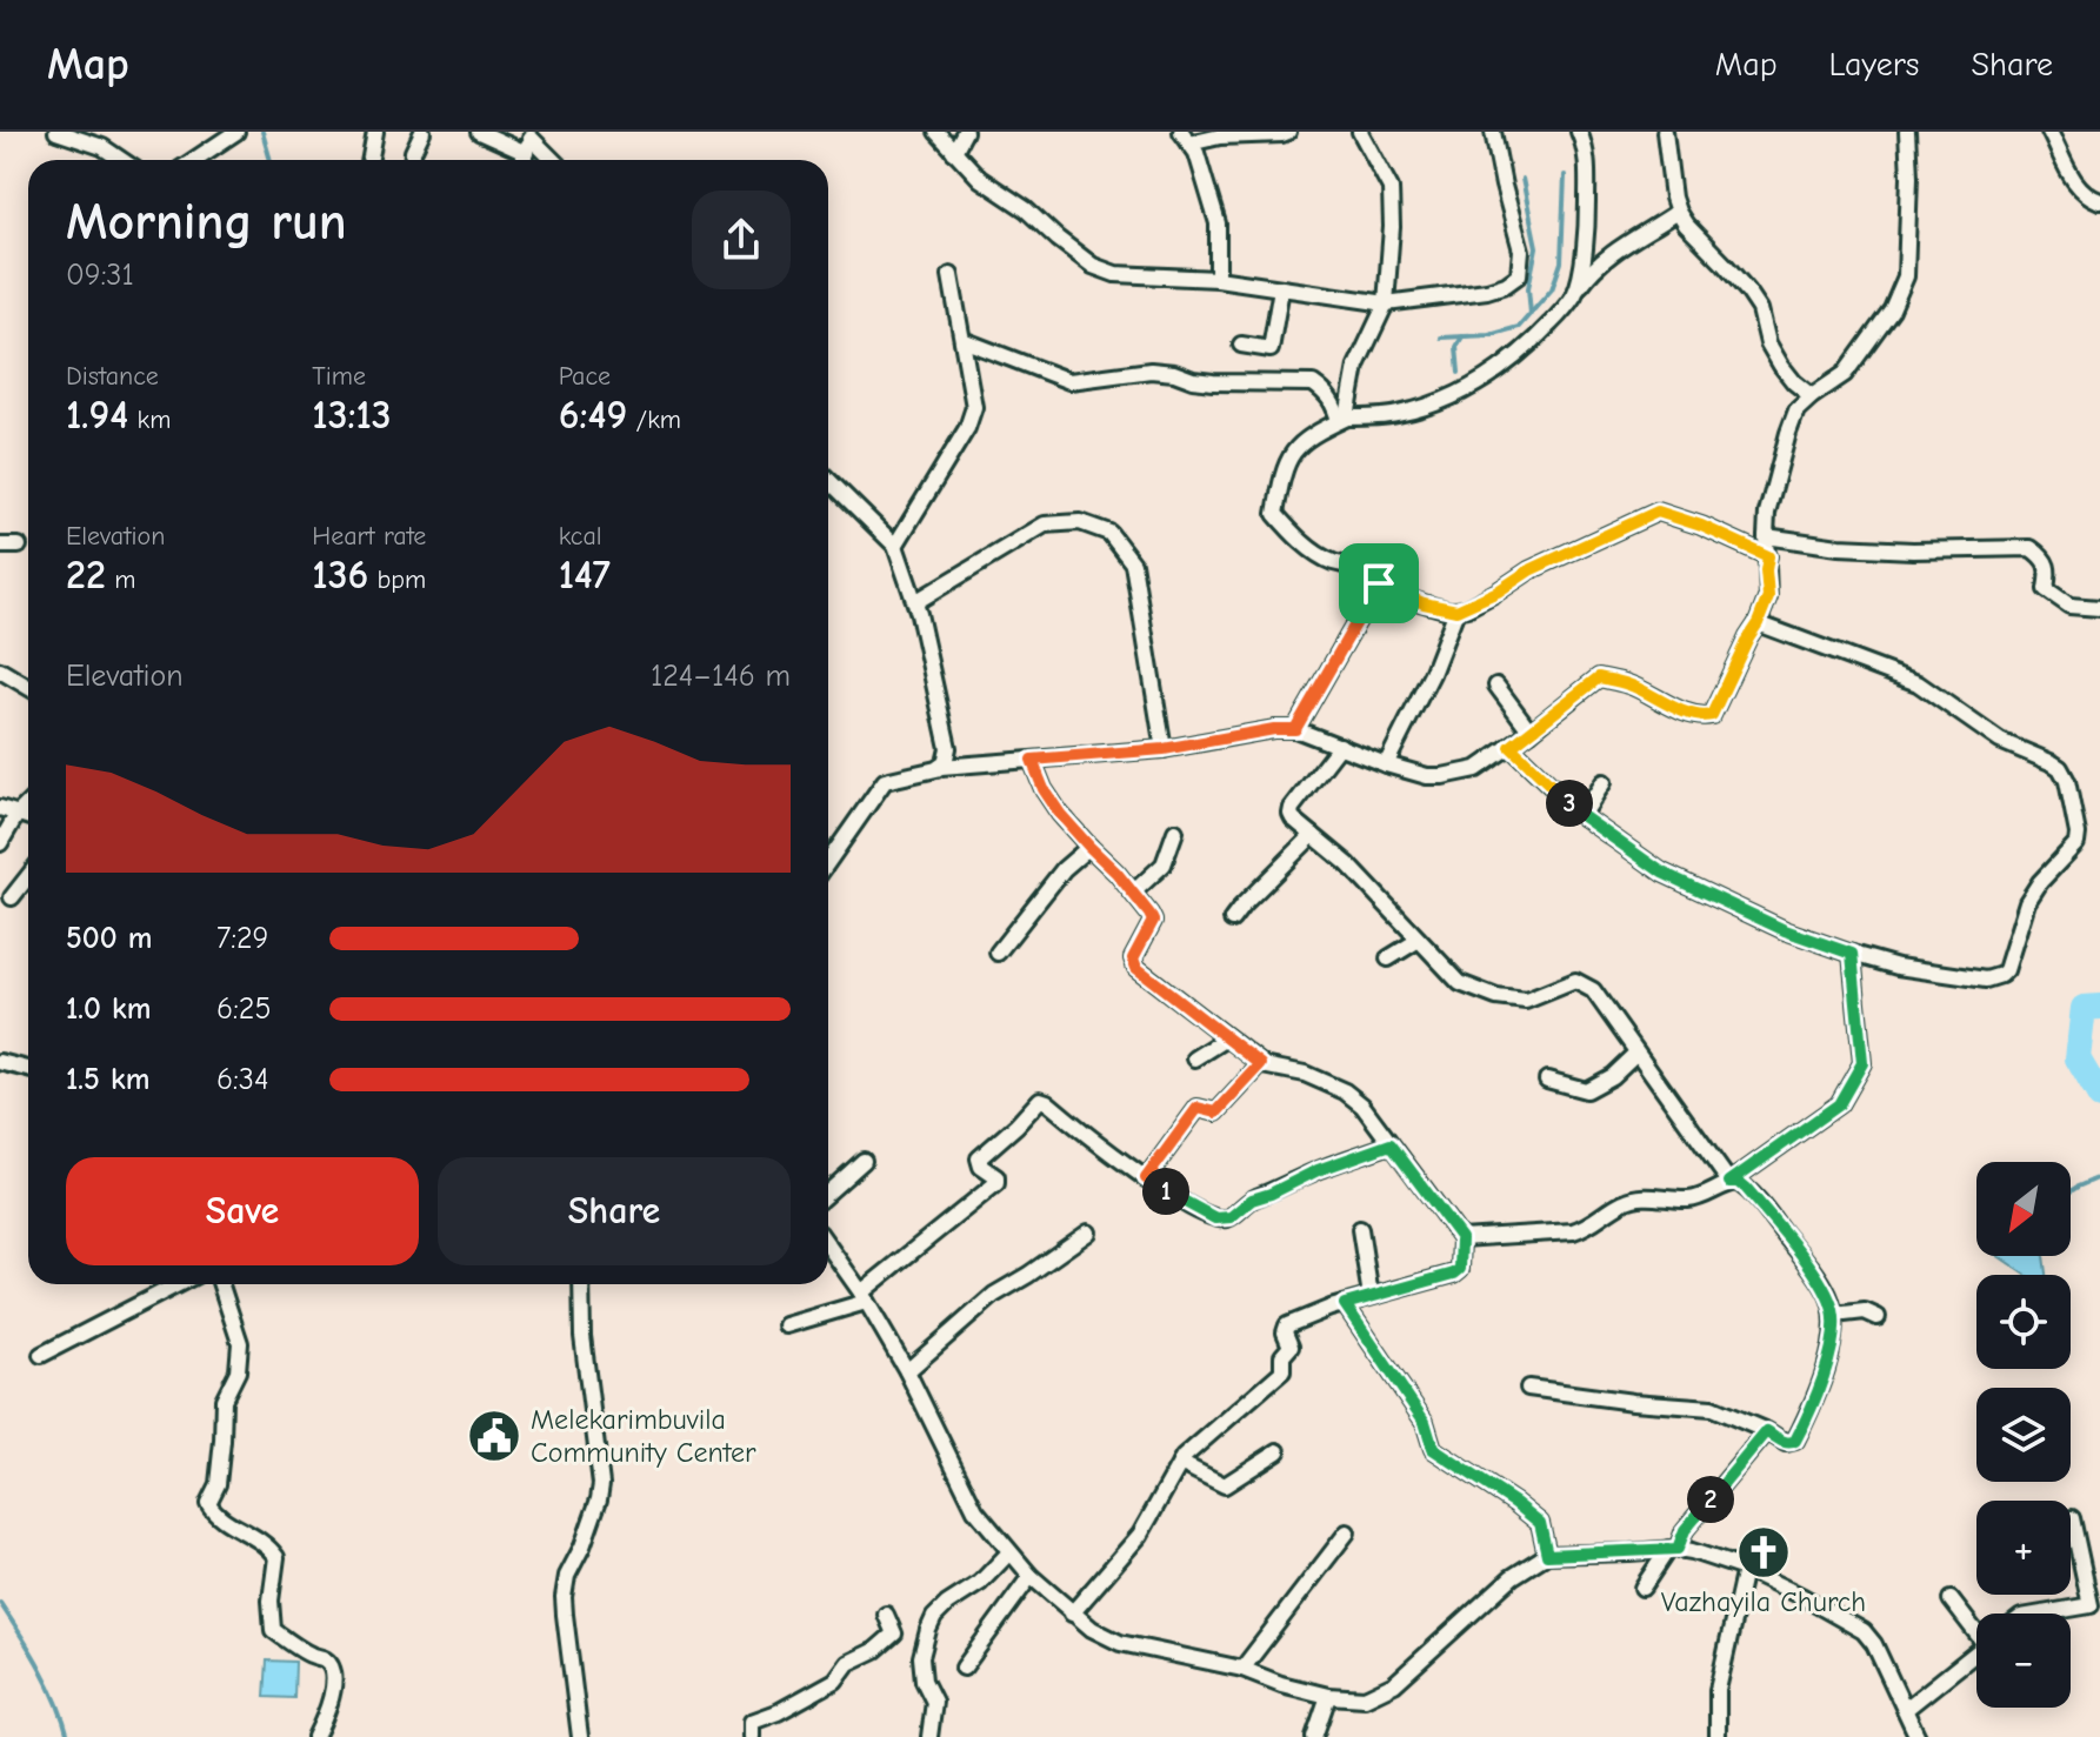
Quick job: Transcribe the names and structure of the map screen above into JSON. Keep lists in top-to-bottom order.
{
  "places": {
    "public building": ["Melekarimbuvila Community Center"],
    "church": ["Vazhayila Church"]
  },
  "north": "bottom left",
  "page": {
    "header": "Map",
    "nav": ["Map", "Layers", "Share"],
    "heading": ["Morning run", "09:31"],
    "stats": [
      ["Distance", "1.94 km"],
      ["Time", "13:13"],
      ["Pace", "6:49 /km"],
      ["Elevation", "22 m"],
      ["Heart rate", "136 bpm"],
      ["kcal", "147"]
    ],
    "chart": ["Elevation", "124–146 m"],
    "pins": ["3", "1", "2"],
    "list": [
      {
        "name": "500 m",
        "note": "7:29"
      },
      {
        "name": "1.0 km",
        "note": "6:25"
      },
      {
        "name": "1.5 km",
        "note": "6:34"
      }
    ],
    "buttons": ["Save", "Share"],
    "map_buttons": ["+", "−"]
  }
}
